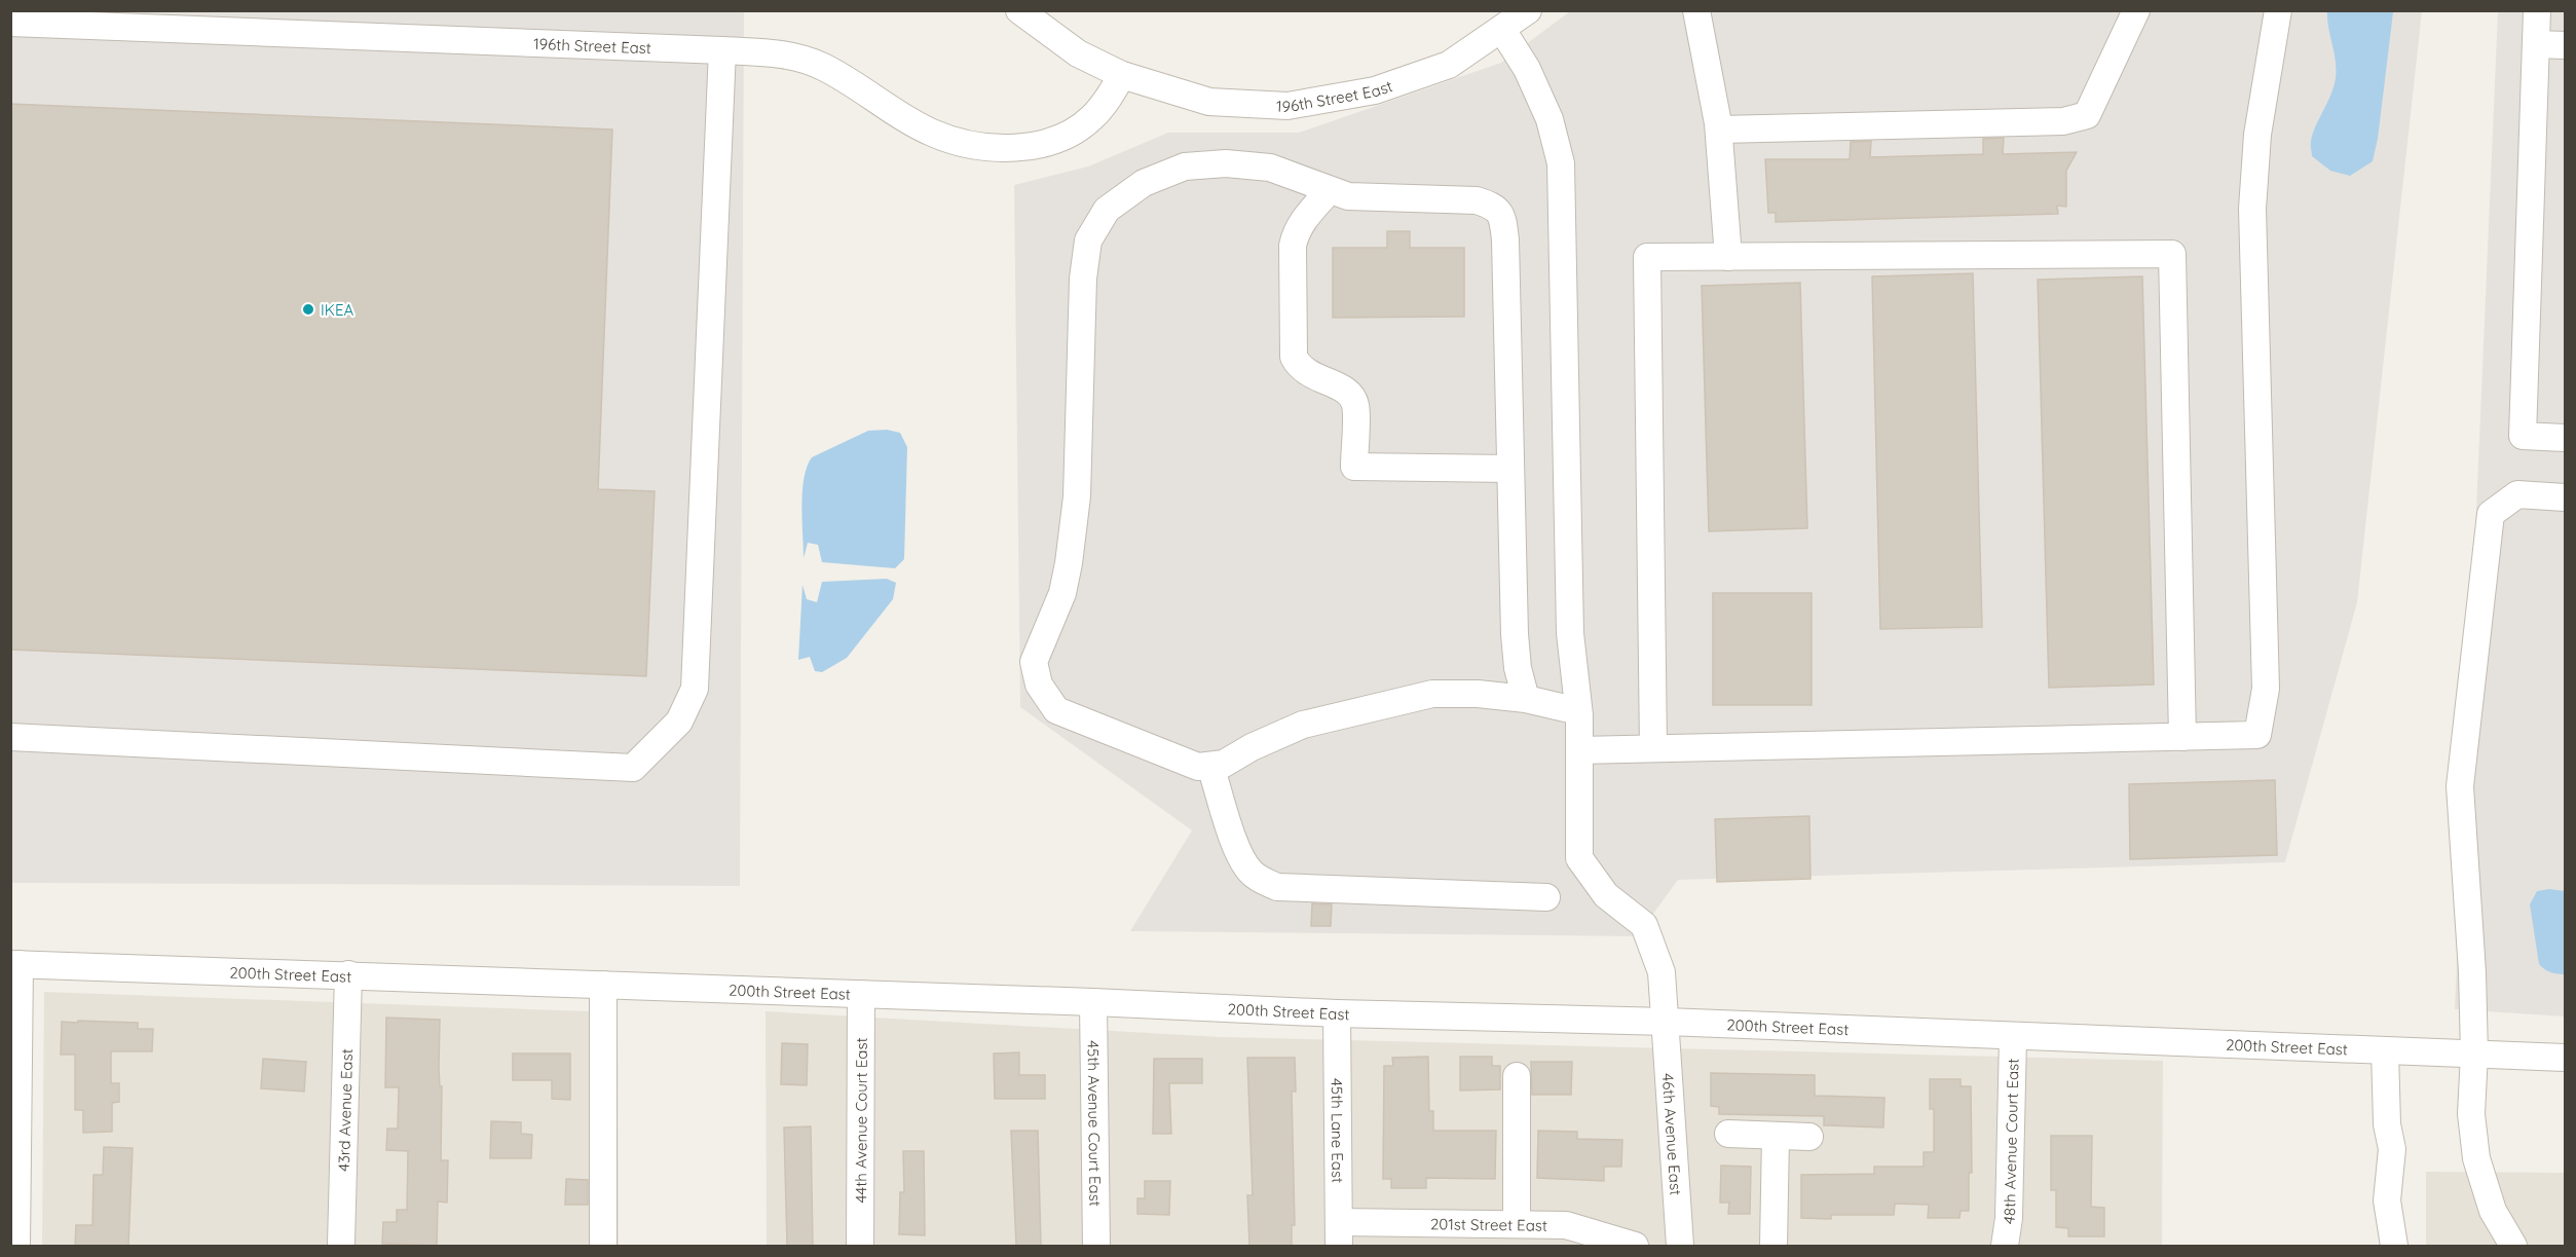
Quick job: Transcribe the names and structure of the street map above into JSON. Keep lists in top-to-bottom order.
{
  "streets": {
    "street": [
      "196th Street East",
      "200th Street East",
      "43rd Avenue East",
      "44th Avenue Court East",
      "45th Avenue Court East",
      "45th Lane East",
      "46th Avenue East",
      "48th Avenue Court East",
      "201st Street East"
    ]
  },
  "crossings": [
    ["196th Street East", "46th Avenue East"],
    ["200th Street East", "43rd Avenue East"],
    ["200th Street East", "44th Avenue Court East"],
    ["200th Street East", "45th Avenue Court East"],
    ["200th Street East", "45th Lane East"],
    ["200th Street East", "46th Avenue East"],
    ["200th Street East", "48th Avenue Court East"],
    ["45th Lane East", "201st Street East"]
  ],
  "places": ["IKEA"]
}
